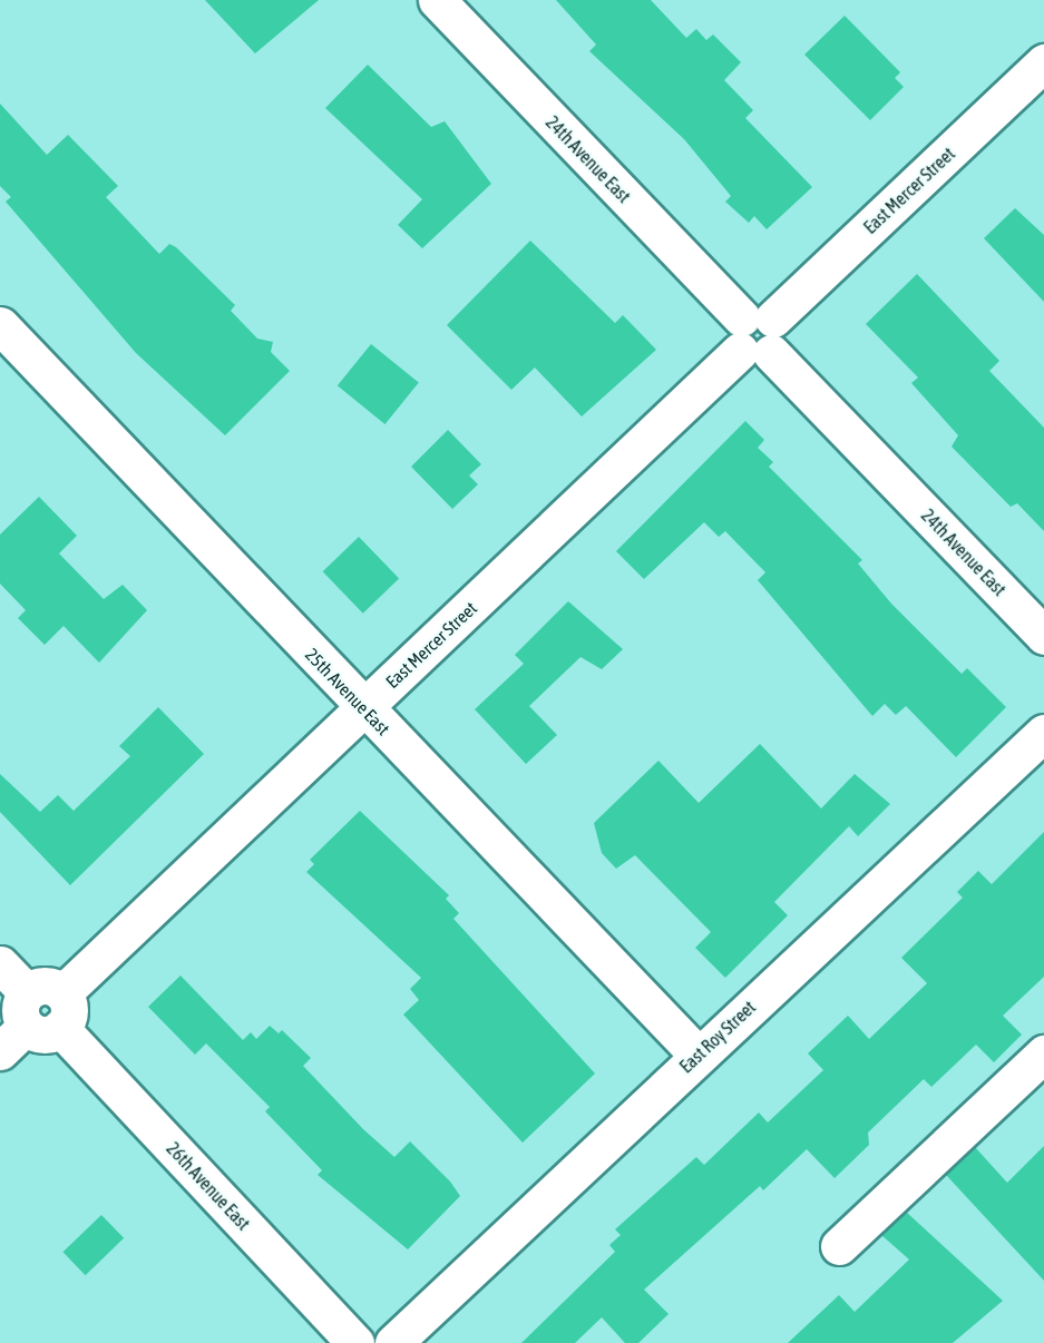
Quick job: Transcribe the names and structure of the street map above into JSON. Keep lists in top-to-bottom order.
{
  "streets": {
    "street": [
      "24th Avenue East",
      "East Mercer Street",
      "25th Avenue East",
      "East Roy Street",
      "26th Avenue East"
    ]
  },
  "crossings": [
    ["24th Avenue East", "East Mercer Street"],
    ["East Mercer Street", "25th Avenue East"],
    ["East Mercer Street", "26th Avenue East"],
    ["25th Avenue East", "East Roy Street"]
  ]
}
